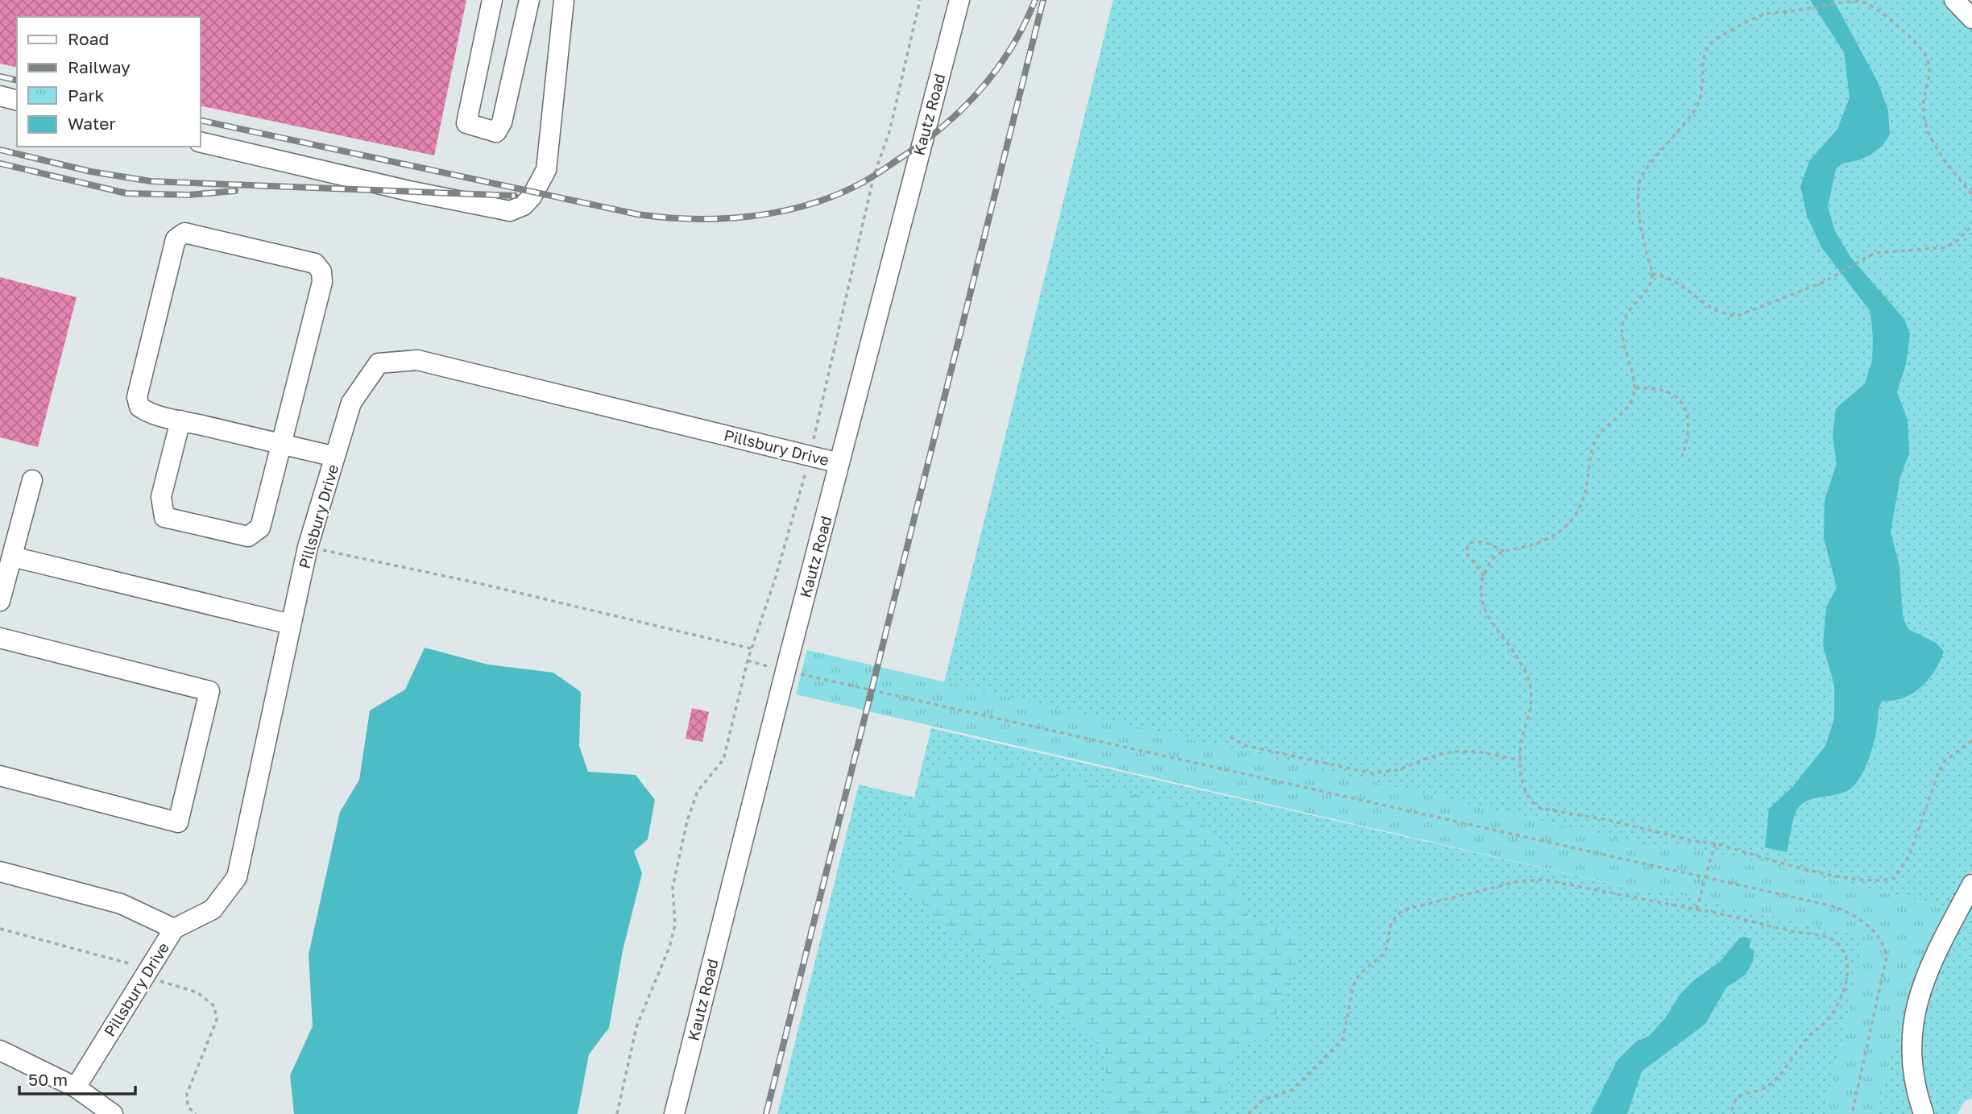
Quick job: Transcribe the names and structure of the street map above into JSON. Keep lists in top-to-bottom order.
{
  "streets": {
    "street": ["Kautz Road", "Pillsbury Drive"]
  },
  "crossings": [
    ["Kautz Road", "Pillsbury Drive"]
  ],
  "legend": [
    "Road",
    "Railway",
    "Park",
    "Water"
  ],
  "scale_bar": "50 m"
}
